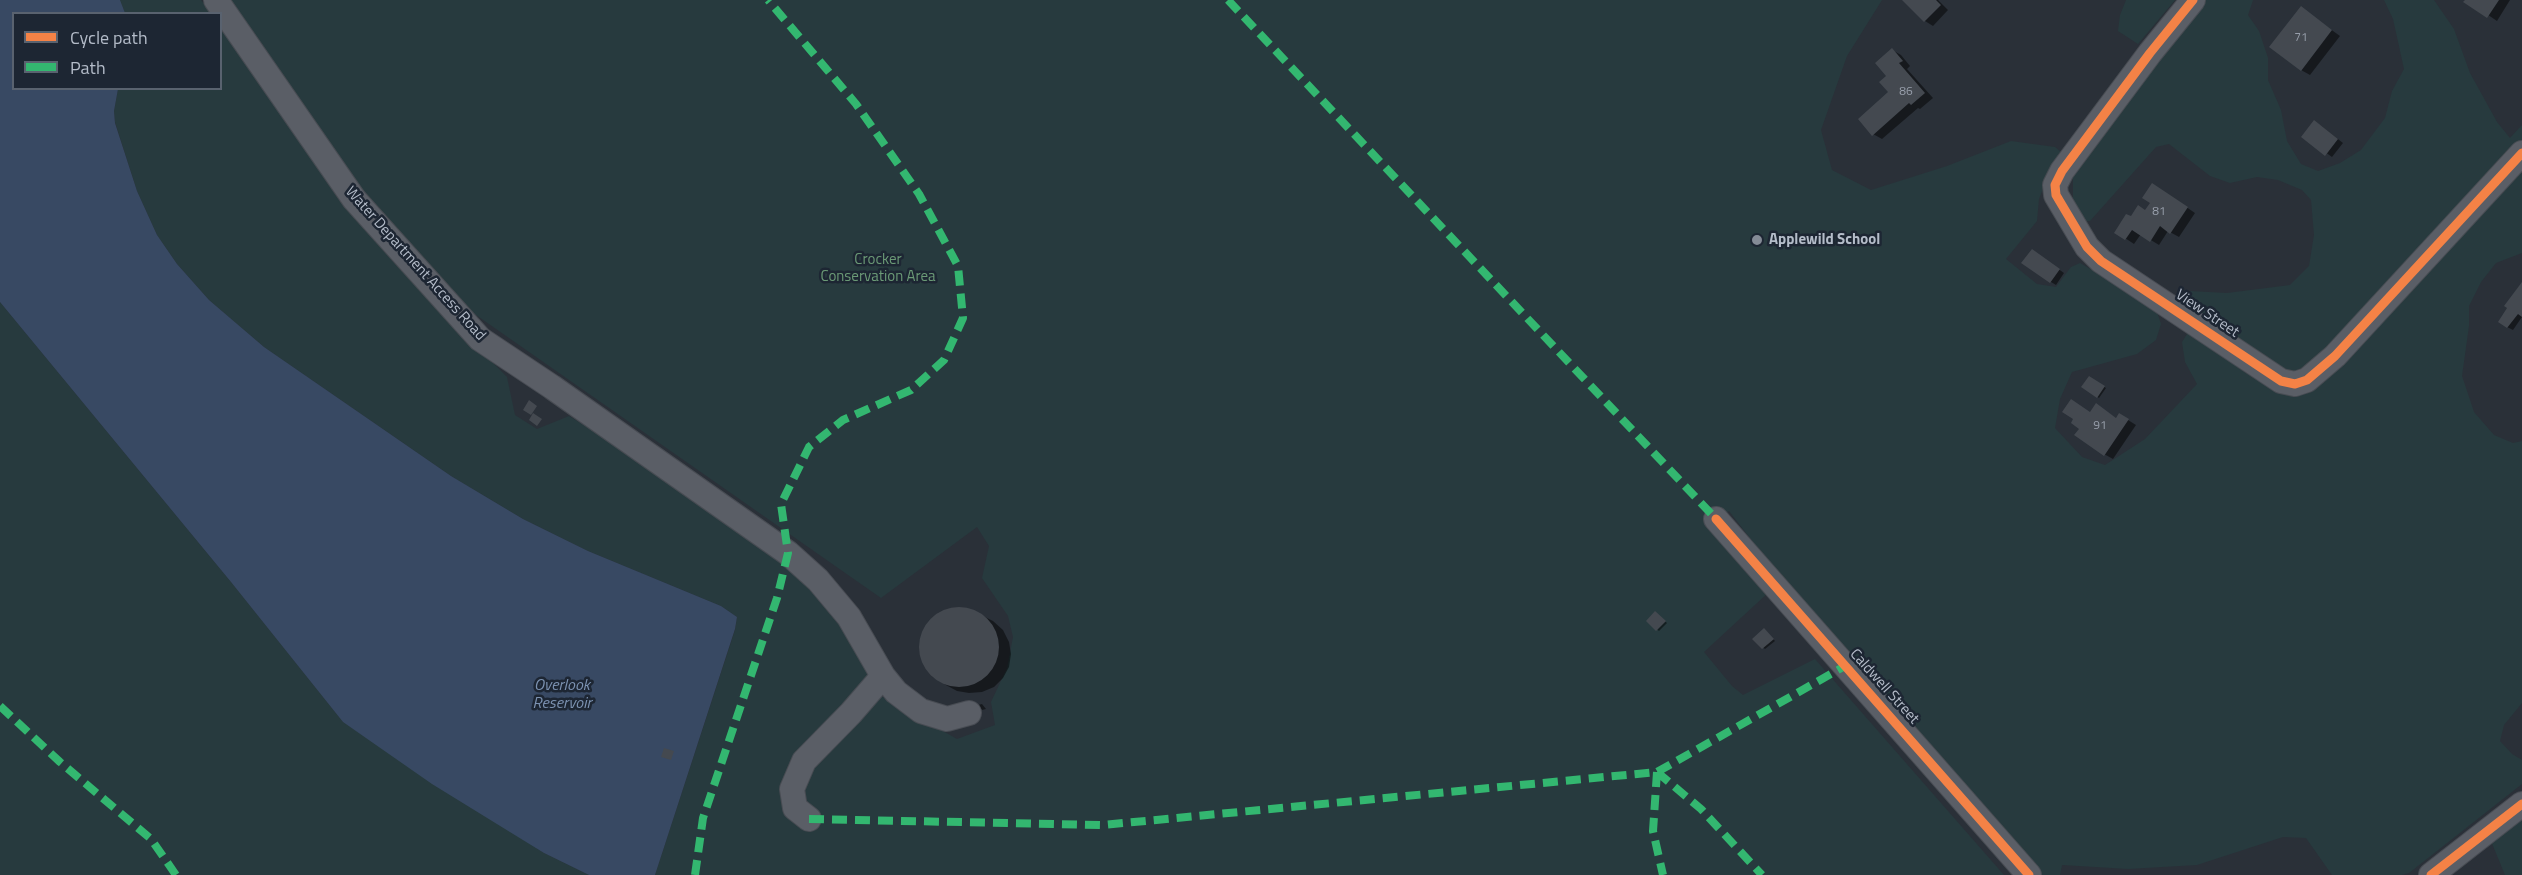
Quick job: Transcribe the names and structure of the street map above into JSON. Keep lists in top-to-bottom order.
{
  "streets": {
    "street": ["Water Department Access Road", "View Street", "Caldwell Street"]
  },
  "water": ["Overlook Reservoir"],
  "parks": ["Crocker Conservation Area"],
  "places": ["Applewild School"],
  "house_numbers": [
    "71",
    "86",
    "81",
    "91"
  ],
  "legend": ["Cycle path", "Path"]
}
